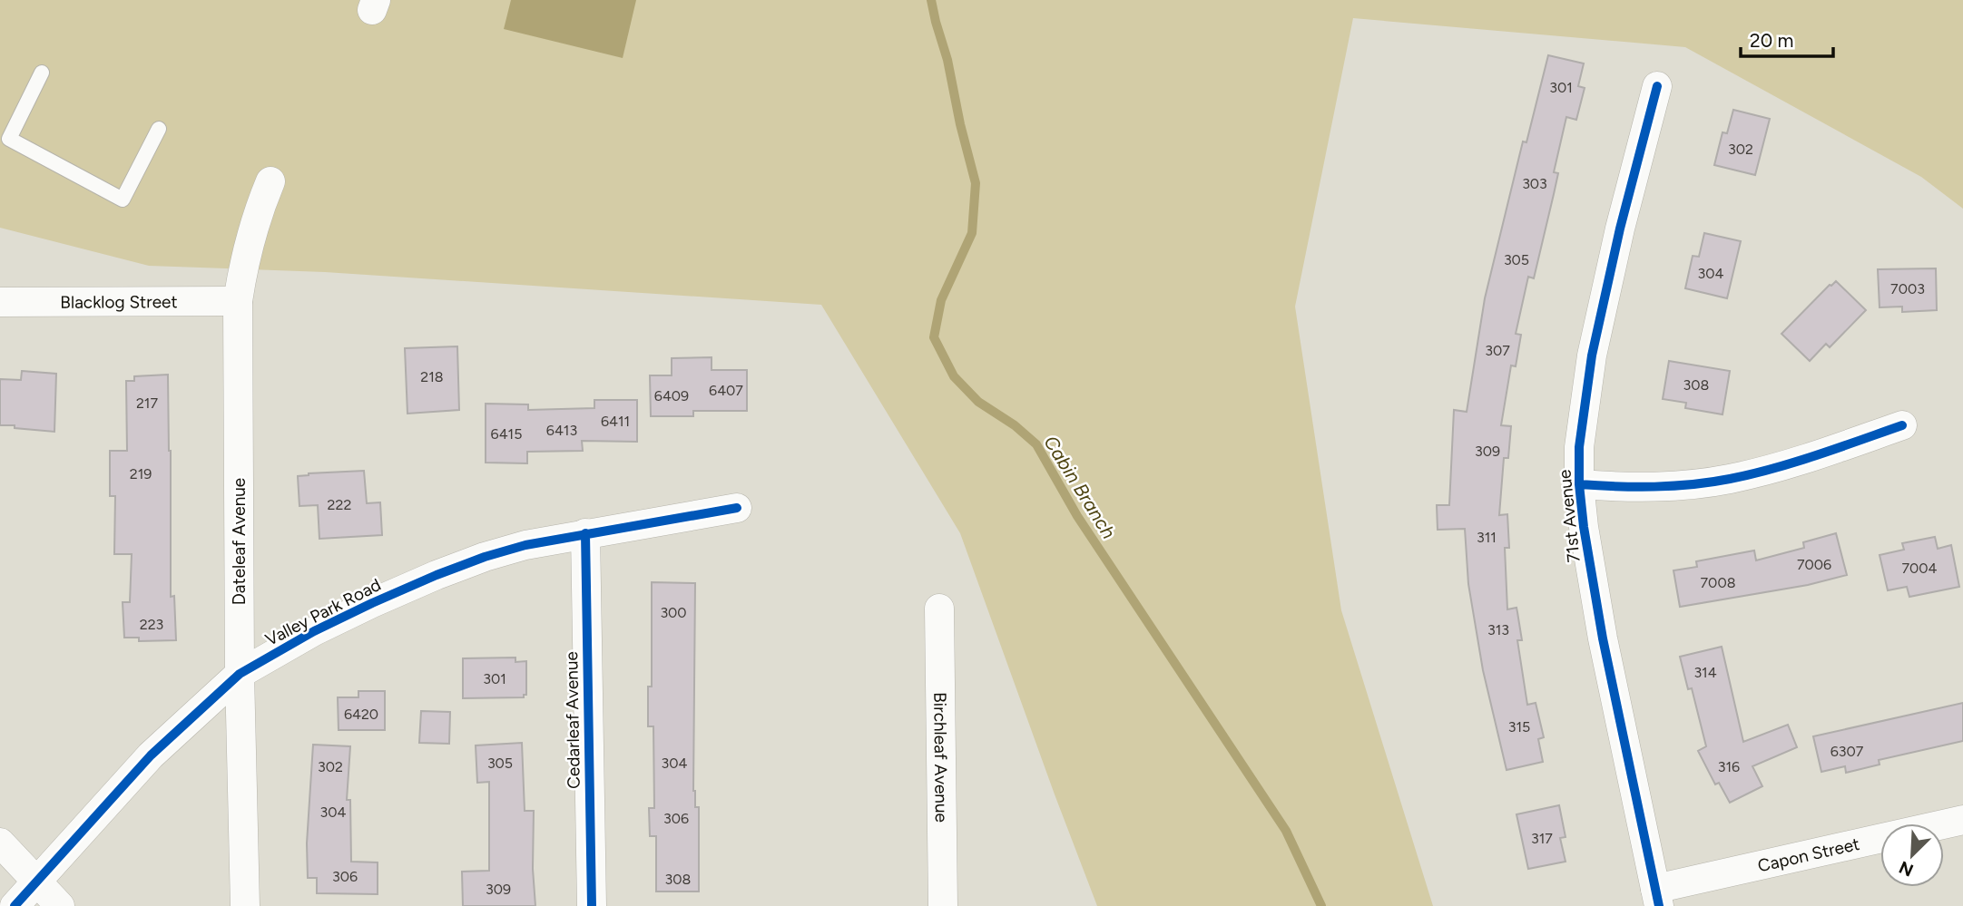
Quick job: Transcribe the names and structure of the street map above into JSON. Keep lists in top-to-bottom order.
{
  "streets": {
    "street": [
      "Blacklog Street",
      "71st Avenue",
      "Dateleaf Avenue",
      "Valley Park Road",
      "Cedarleaf Avenue",
      "Birchleaf Avenue",
      "Capon Street"
    ]
  },
  "crossings": [
    ["Blacklog Street", "Dateleaf Avenue"],
    ["71st Avenue", "Capon Street"],
    ["Dateleaf Avenue", "Valley Park Road"],
    ["Valley Park Road", "Cedarleaf Avenue"]
  ],
  "water": ["Cabin Branch"],
  "house_numbers": [
    "301",
    "302",
    "303",
    "305",
    "304",
    "7003",
    "307",
    "218",
    "308",
    "6407",
    "6409",
    "217",
    "6411",
    "6413",
    "6415",
    "309",
    "219",
    "222",
    "311",
    "7006",
    "7004",
    "7008",
    "300",
    "223",
    "313",
    "314",
    "301",
    "6420",
    "315",
    "6307",
    "305",
    "304",
    "302",
    "316",
    "304",
    "306",
    "317",
    "306",
    "308",
    "309"
  ],
  "scale_bar": "20 m",
  "north": "bottom left"
}
